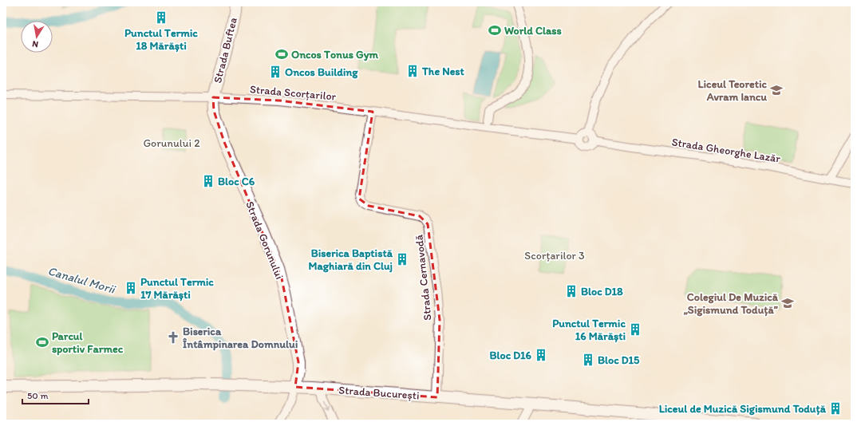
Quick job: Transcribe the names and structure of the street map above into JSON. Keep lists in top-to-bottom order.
{
  "streets": {
    "main road": ["Strada Buftea", "Strada Gorunului", "Strada București"],
    "street": ["Strada Scorțarilor", "Strada Gheorghe Lazăr", "Strada Cernavodă"]
  },
  "crossings": [
    ["Strada Buftea", "Strada Scorțarilor"],
    ["Strada Buftea", "Strada Gorunului"],
    ["Strada Scorțarilor", "Strada Gheorghe Lazăr"],
    ["Strada Scorțarilor", "Strada Gorunului"],
    ["Strada Scorțarilor", "Strada Cernavodă"],
    ["Strada Gorunului", "Strada București"],
    ["Strada Cernavodă", "Strada București"]
  ],
  "water": ["Canalul Morii"],
  "parks": ["Gorunului 2", "Scorțarilor 3"],
  "places": {
    "building": [
      "Punctul Termic 18 Mărăști",
      "The Nest",
      "Oncos Building",
      "Bloc C6",
      "Biserica Baptistă Maghiară din Cluj",
      "Punctul Termic 17 Mărăști",
      "Bloc D18",
      "Punctul Termic 16 Mărăști",
      "Bloc D16",
      "Bloc D15",
      "Liceul de Muzică Sigismund Toduță"
    ],
    "sports": ["World Class", "Oncos Tonus Gym", "Parcul sportiv Farmec"],
    "school or university": ["Liceul Teoretic Avram Iancu", "Colegiul De Muzică „Sigismund Toduță”"],
    "church": ["Biserica Întâmpinarea Domnului"]
  },
  "scale_bar": "50 m",
  "north": "bottom"
}
